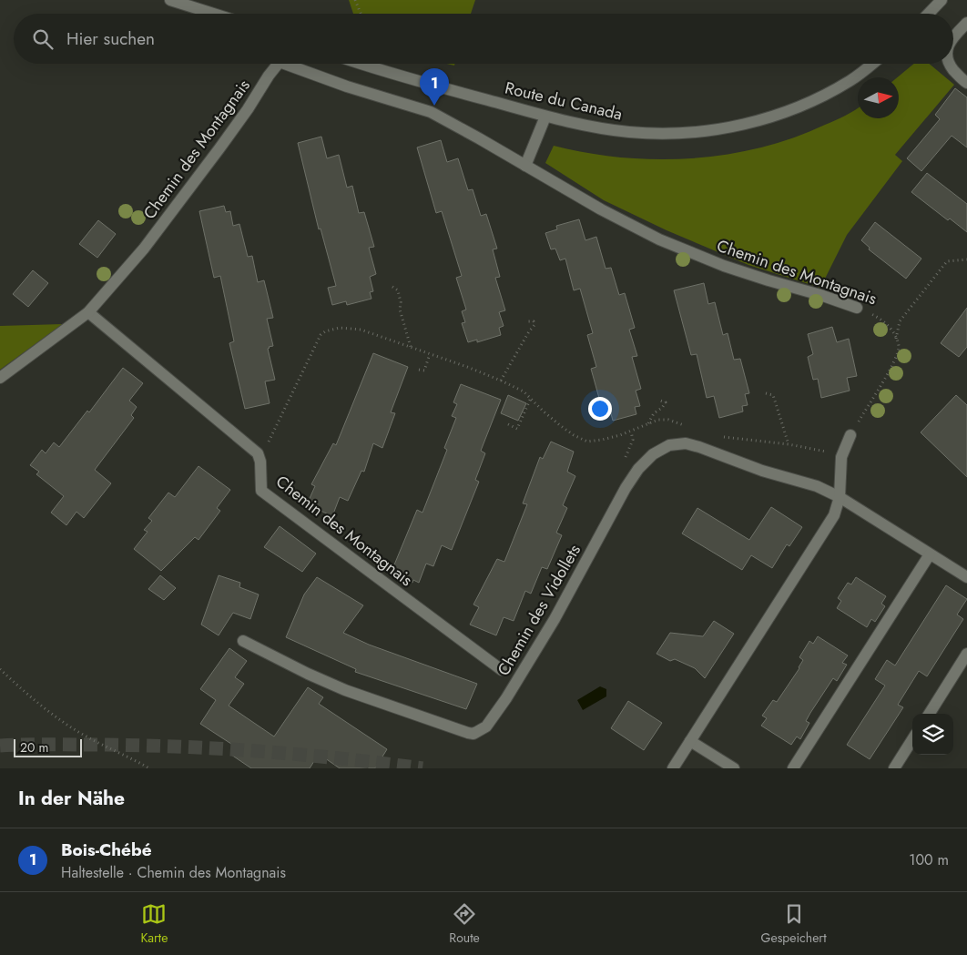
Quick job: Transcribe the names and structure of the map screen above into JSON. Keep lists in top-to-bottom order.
{
  "streets": {
    "street": ["Route du Canada", "Chemin des Montagnais", "Chemin des Vidollets"]
  },
  "scale_bar": "20 m",
  "north": "right",
  "page": {
    "search": "Hier suchen",
    "pins": "1",
    "scale": "20 m",
    "heading": "In der Nähe",
    "list": [
      {
        "mark": "1",
        "name": "Bois-Chébé",
        "note": "Haltestelle · Chemin des Montagnais",
        "value": "100 m"
      }
    ],
    "nav": ["Karte", "Route", "Gespeichert"]
  }
}
